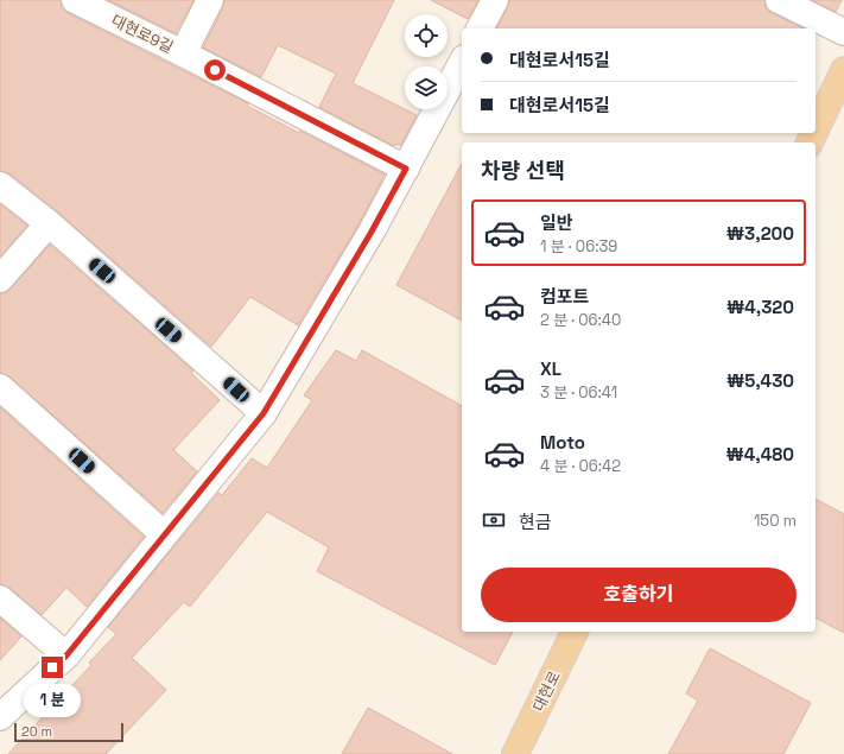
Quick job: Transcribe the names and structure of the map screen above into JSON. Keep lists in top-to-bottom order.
{
  "streets": {
    "main road": ["대현로"],
    "street": ["대현로9길"]
  },
  "scale_bar": "20 m",
  "page": {
    "banner": ["대현로서15길", "대현로서15길"],
    "heading": "차량 선택",
    "list": [
      {
        "name": "일반",
        "note": "1 분 · 06:39",
        "value": "₩3,200"
      },
      {
        "name": "컴포트",
        "note": "2 분 · 06:40",
        "value": "₩4,320"
      },
      {
        "name": "XL",
        "note": "3 분 · 06:41",
        "value": "₩5,430"
      },
      {
        "name": "Moto",
        "note": "4 분 · 06:42",
        "value": "₩4,480"
      }
    ],
    "pay": ["현금", "150 m"],
    "buttons": "호출하기",
    "bubble": "1 분",
    "scale": "20 m"
  }
}
